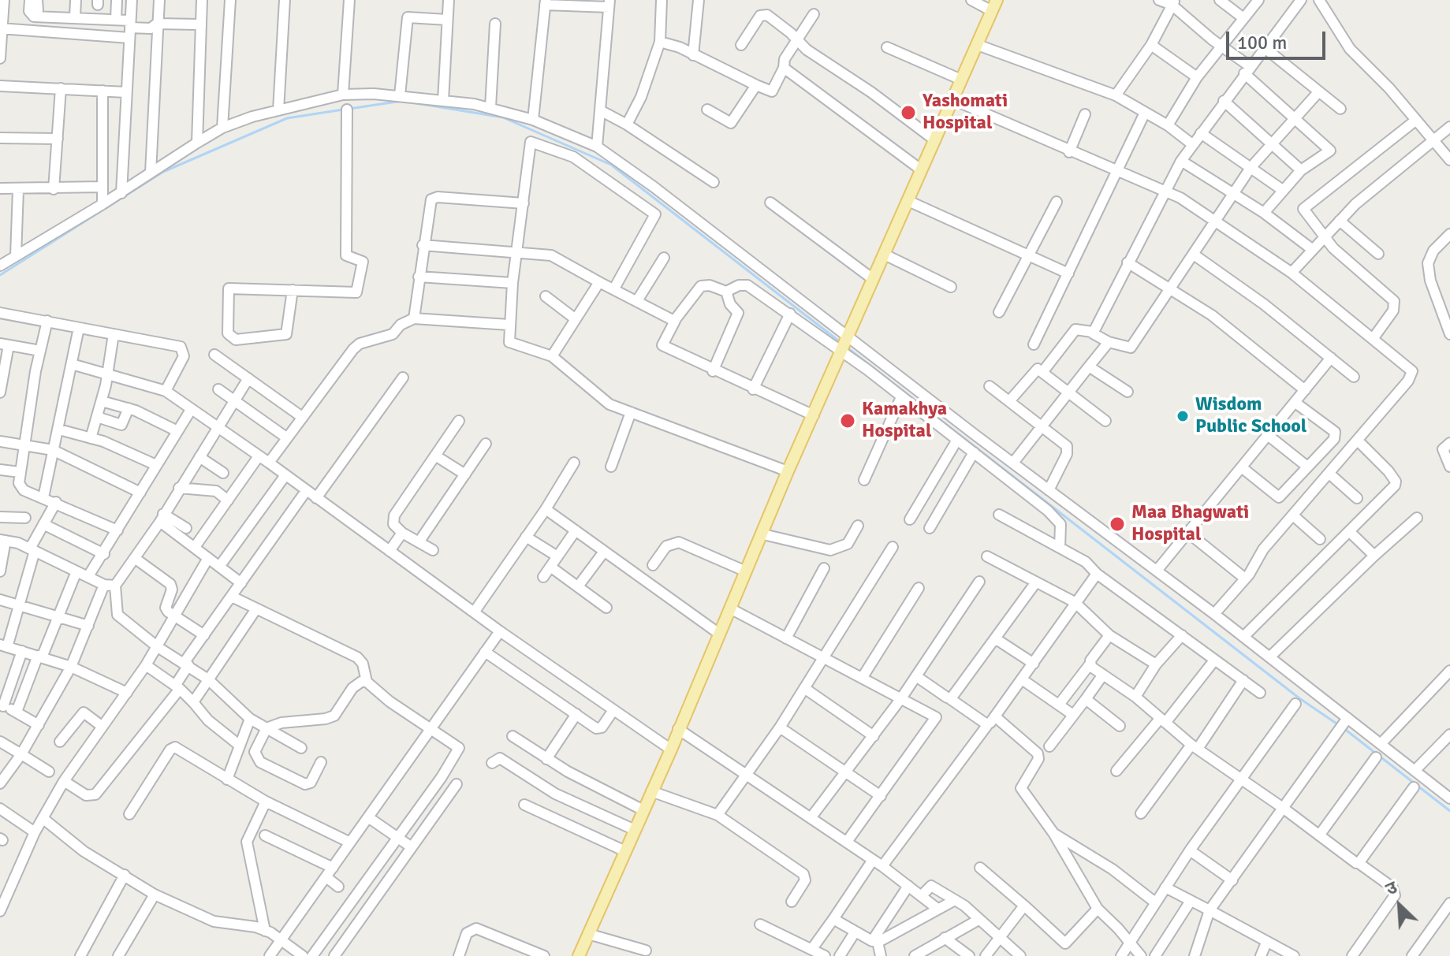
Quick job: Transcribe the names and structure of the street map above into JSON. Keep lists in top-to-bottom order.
{
  "places": [
    "Yashomati Hospital",
    "Wisdom Public School",
    "Kamakhya Hospital",
    "Maa Bhagwati Hospital"
  ],
  "scale_bar": "100 m",
  "north": "top left"
}
